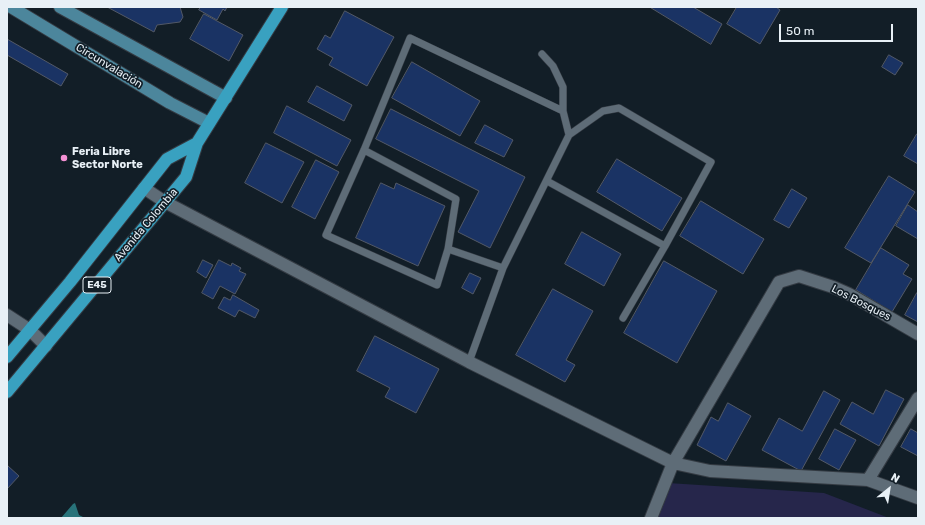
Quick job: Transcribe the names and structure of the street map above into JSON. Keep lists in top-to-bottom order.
{
  "streets": {
    "main road": ["Circunvalación", "Avenida Colombia", "E45"],
    "street": ["Los Bosques"]
  },
  "crossings": [
    ["Circunvalación", "Avenida Colombia"]
  ],
  "places": ["Feria Libre Sector Norte"],
  "scale_bar": "50 m",
  "north": "top right"
}
